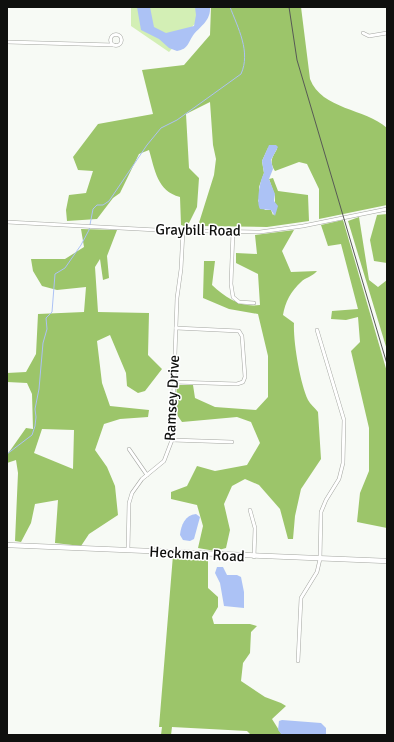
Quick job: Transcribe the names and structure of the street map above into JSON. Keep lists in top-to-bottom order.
{
  "streets": {
    "street": ["Graybill Road", "Ramsey Drive", "Heckman Road"]
  },
  "crossings": [
    ["Graybill Road", "Ramsey Drive"],
    ["Ramsey Drive", "Heckman Road"]
  ]
}
